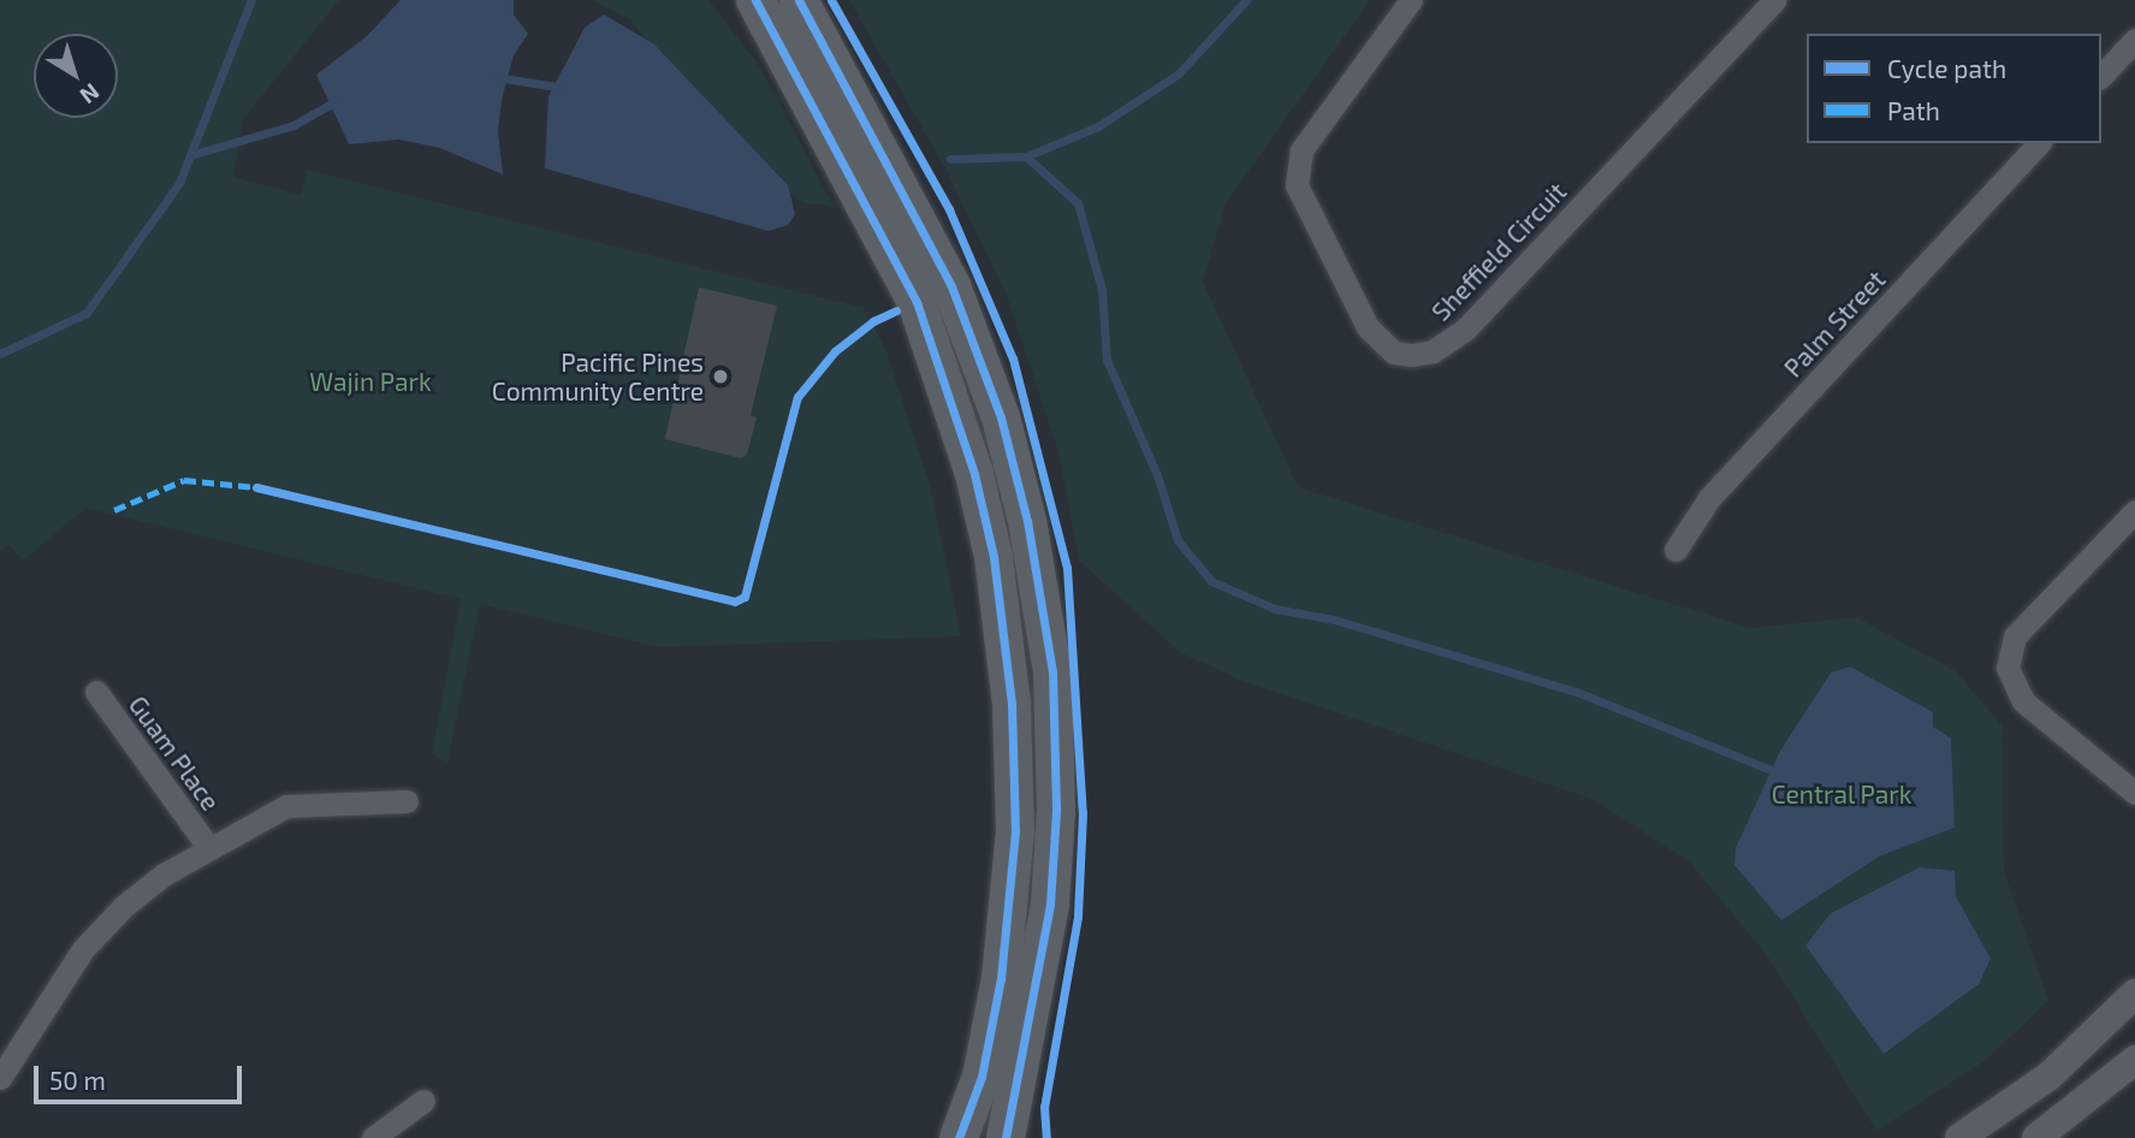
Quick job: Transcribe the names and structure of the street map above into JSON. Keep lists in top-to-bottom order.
{
  "streets": {
    "street": ["Sheffield Circuit", "Palm Street", "Guam Place"]
  },
  "parks": ["Wajin Park", "Central Park"],
  "places": ["Pacific Pines Community Centre"],
  "legend": ["Cycle path", "Path"],
  "scale_bar": "50 m",
  "north": "bottom right"
}
